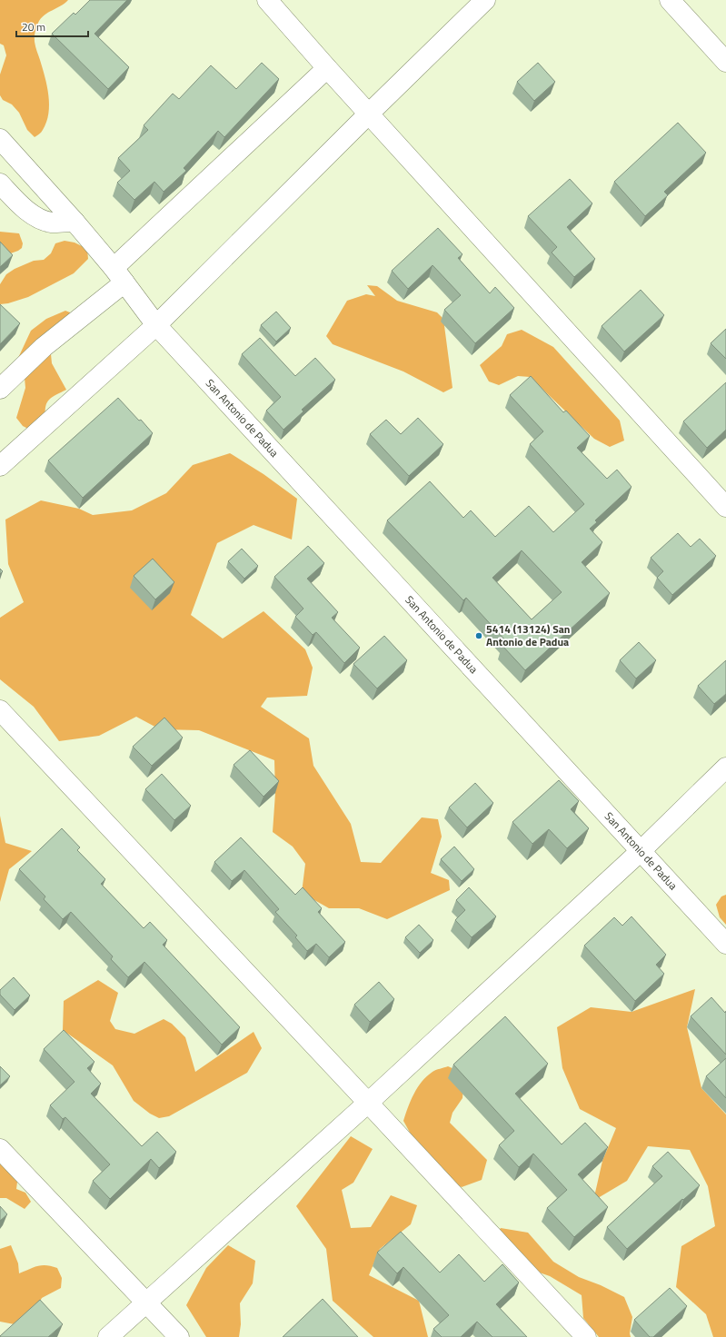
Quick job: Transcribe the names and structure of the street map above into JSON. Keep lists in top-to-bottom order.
{
  "streets": {
    "street": ["San Antonio de Padua"]
  },
  "places": ["5414 (13124) San Antonio de Padua"],
  "scale_bar": "20 m"
}
